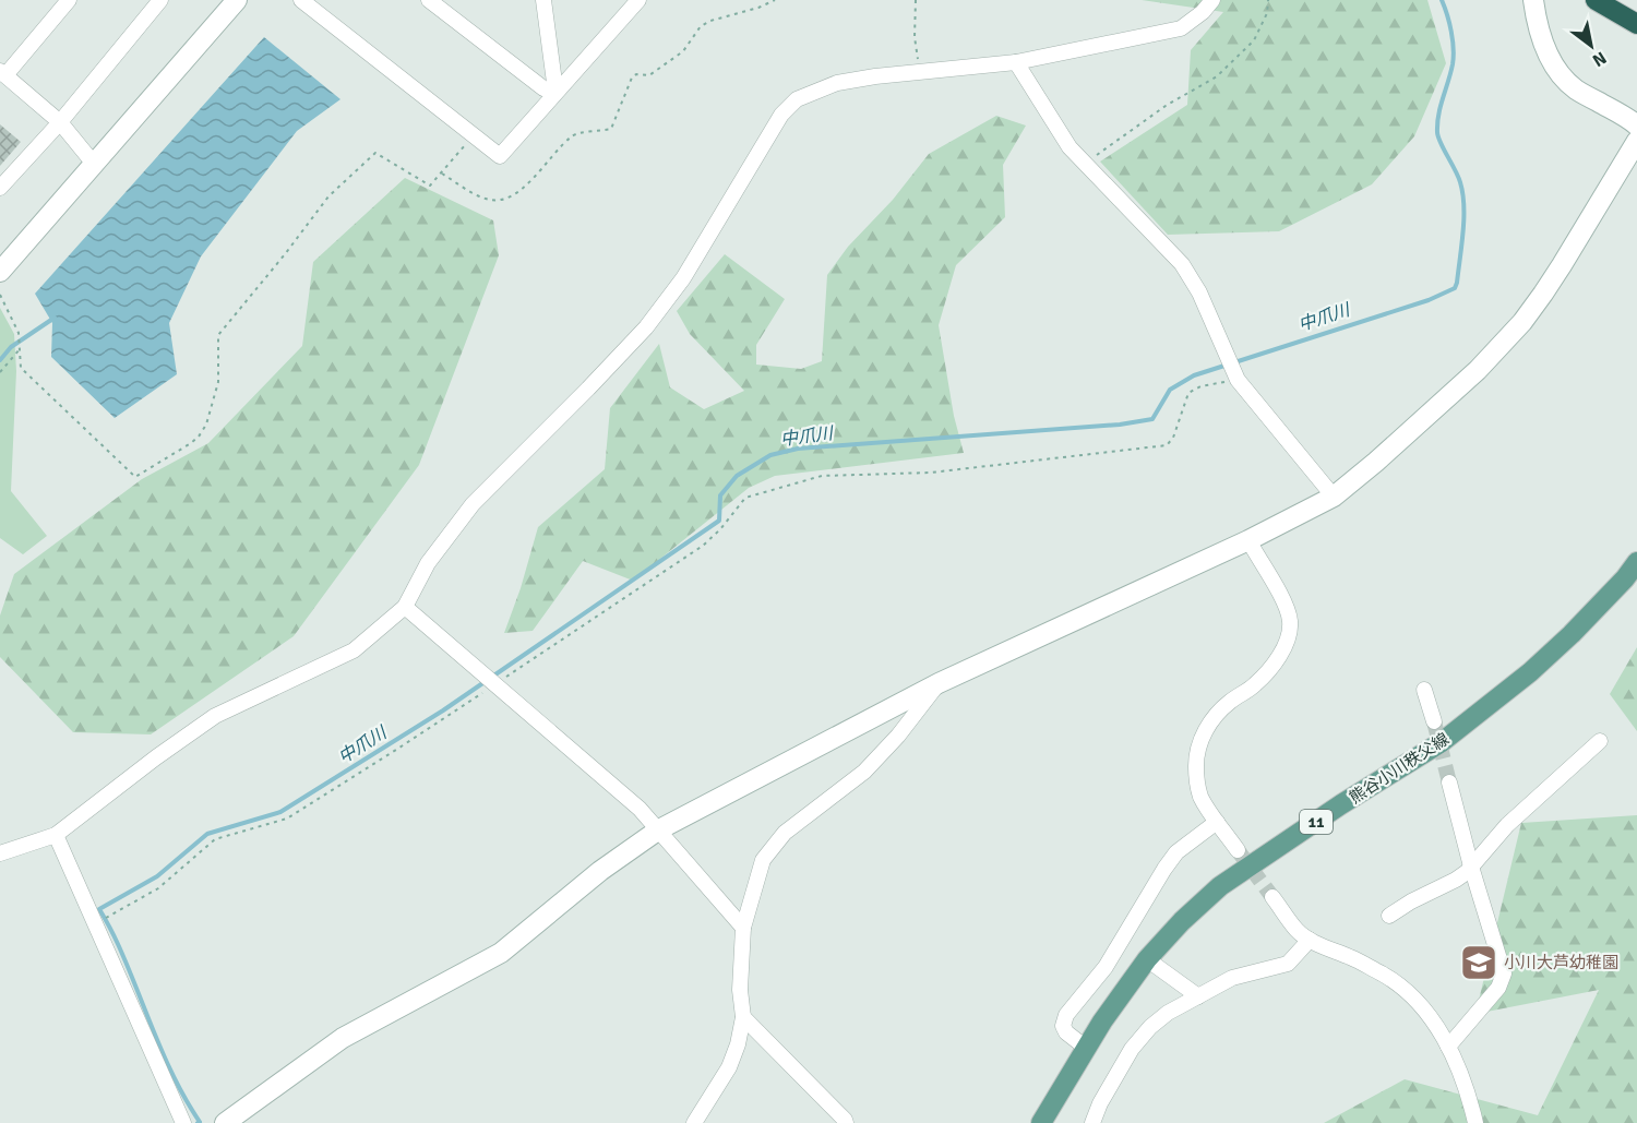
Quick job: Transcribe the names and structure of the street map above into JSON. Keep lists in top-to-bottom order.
{
  "streets": {
    "main road": ["熊谷小川秩父線", "11"]
  },
  "water": ["中爪川"],
  "places": {
    "school or university": ["小川大芦幼稚園"]
  },
  "north": "bottom right"
}
